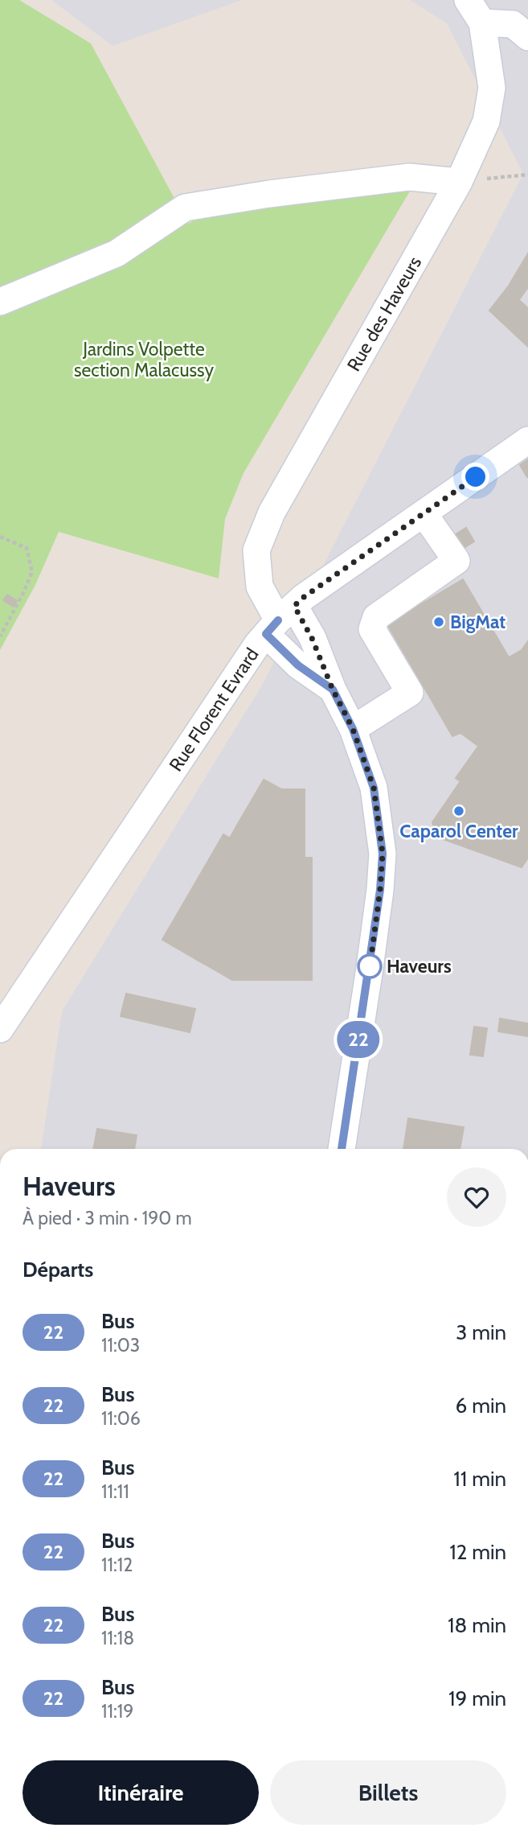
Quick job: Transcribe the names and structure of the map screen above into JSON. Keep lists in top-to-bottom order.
{
  "streets": {
    "street": ["Rue des Haveurs", "Rue Florent Evrard"]
  },
  "crossings": [
    ["Rue des Haveurs", "Rue Florent Evrard"]
  ],
  "parks": ["Jardins Volpette section Malacussy"],
  "places": ["BigMat", "Caparol Center", "Haveurs"],
  "lines": ["bus line 22"],
  "page": {
    "on_map": "22",
    "heading": [
      ["Haveurs", "À pied · 3 min · 190 m"],
      "Départs"
    ],
    "list": [
      {
        "mark": "22",
        "name": "Bus",
        "note": "11:03",
        "value": "3 min"
      },
      {
        "mark": "22",
        "name": "Bus",
        "note": "11:06",
        "value": "6 min"
      },
      {
        "mark": "22",
        "name": "Bus",
        "note": "11:11",
        "value": "11 min"
      },
      {
        "mark": "22",
        "name": "Bus",
        "note": "11:12",
        "value": "12 min"
      },
      {
        "mark": "22",
        "name": "Bus",
        "note": "11:18",
        "value": "18 min"
      },
      {
        "mark": "22",
        "name": "Bus",
        "note": "11:19",
        "value": "19 min"
      }
    ],
    "buttons": ["Itinéraire", "Billets"]
  }
}
